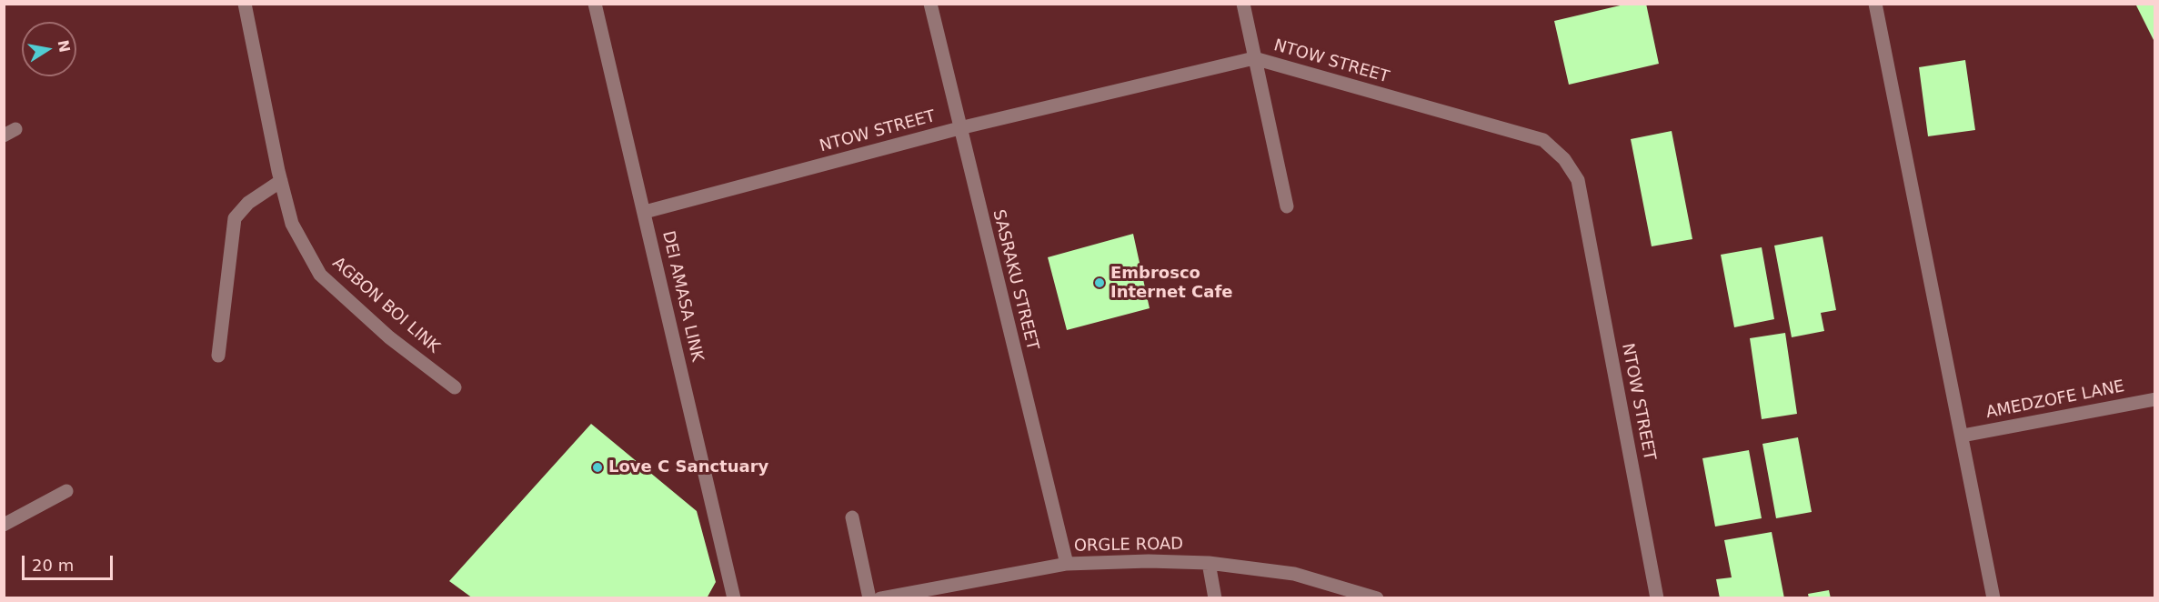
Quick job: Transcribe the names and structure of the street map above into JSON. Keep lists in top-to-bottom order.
{
  "streets": {
    "street": [
      "NTOW STREET",
      "SASRAKU STREET",
      "DEI AMASA LINK",
      "AGBON BOI LINK",
      "AMEDZOFE LANE",
      "ORGLE ROAD"
    ]
  },
  "crossings": [
    ["NTOW STREET", "SASRAKU STREET"],
    ["NTOW STREET", "DEI AMASA LINK"],
    ["SASRAKU STREET", "ORGLE ROAD"]
  ],
  "places": ["Embrosco Internet Cafe", "Love C Sanctuary"],
  "scale_bar": "20 m",
  "north": "right"
}
